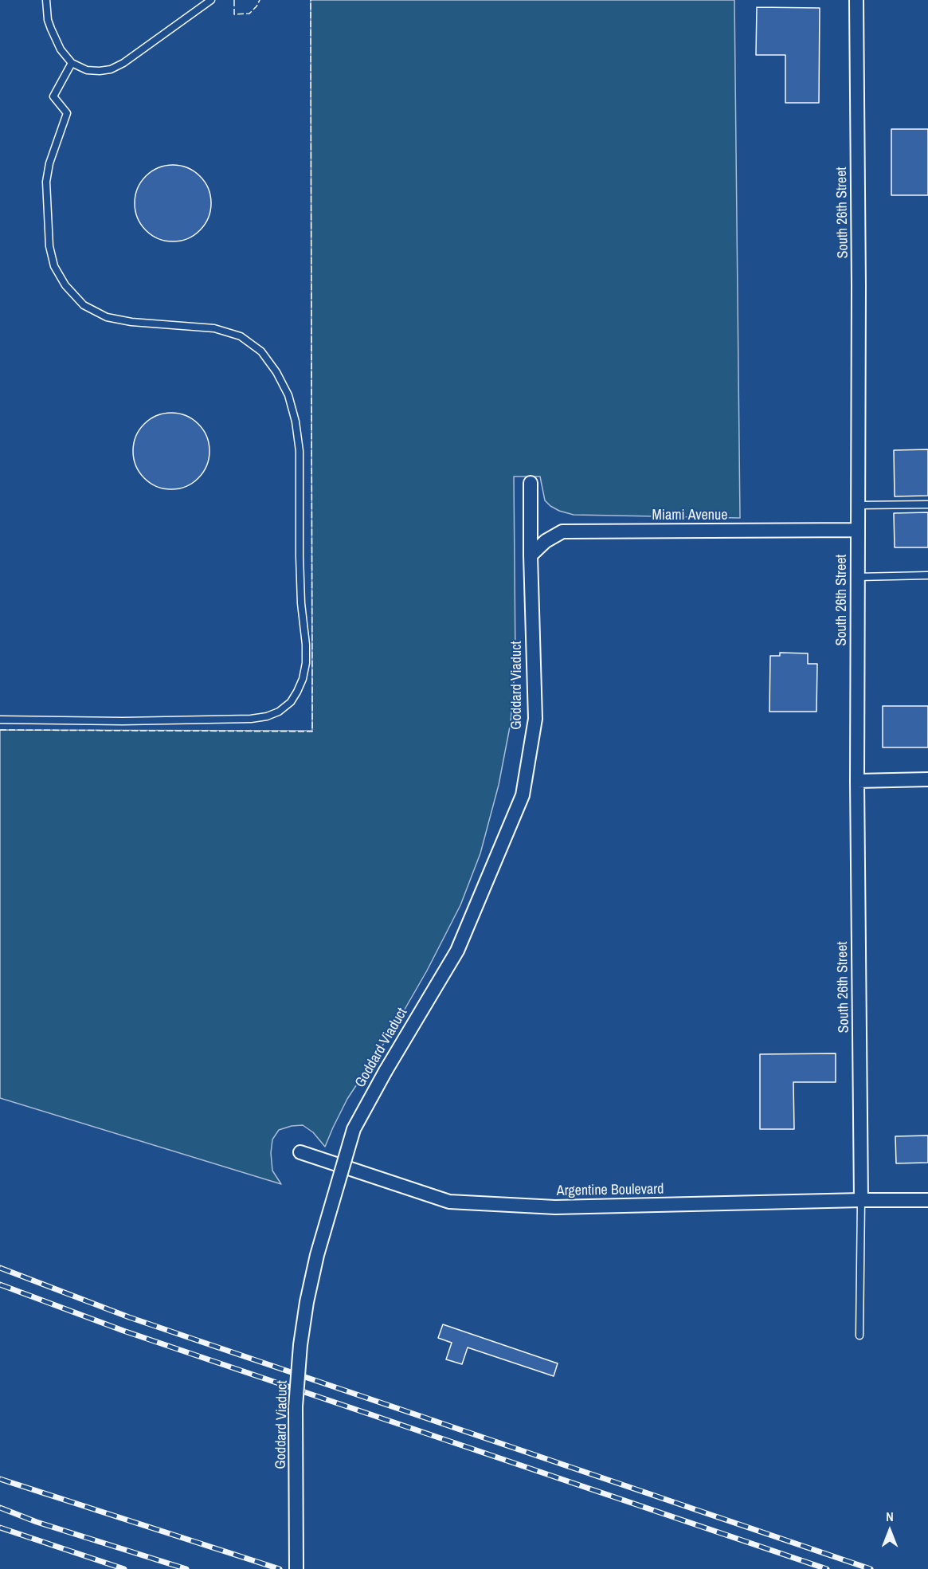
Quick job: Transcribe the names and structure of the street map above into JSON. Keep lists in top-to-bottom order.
{
  "streets": {
    "street": [
      "South 26th Street",
      "Miami Avenue",
      "Goddard Viaduct",
      "Argentine Boulevard"
    ]
  },
  "crossings": [
    ["South 26th Street", "Miami Avenue"],
    ["South 26th Street", "Argentine Boulevard"],
    ["Miami Avenue", "Goddard Viaduct"]
  ],
  "north": "top"
}
